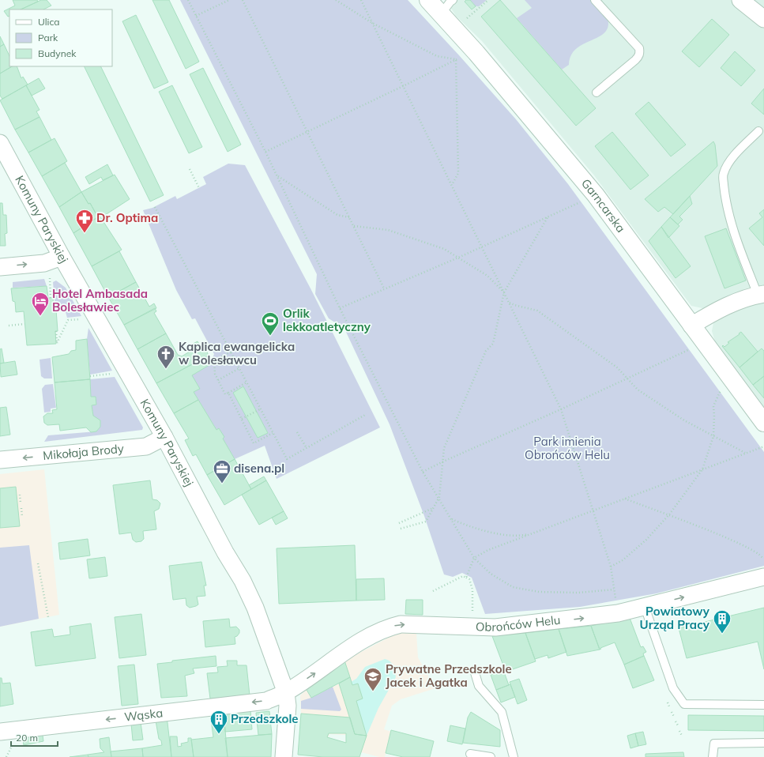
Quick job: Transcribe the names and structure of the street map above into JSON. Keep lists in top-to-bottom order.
{
  "streets": {
    "street": [
      "Garncarska",
      "Komuny Paryskiej",
      "Mikołaja Brody",
      "Obrońców Helu",
      "Wąska"
    ]
  },
  "crossings": [
    ["Komuny Paryskiej", "Mikołaja Brody"],
    ["Komuny Paryskiej", "Obrońców Helu"],
    ["Komuny Paryskiej", "Wąska"],
    ["Obrońców Helu", "Wąska"]
  ],
  "one_way": ["Mikołaja Brody", "Obrońców Helu", "Wąska"],
  "parks": ["Park imienia Obrońców Helu"],
  "places": {
    "pharmacy": ["Dr. Optima"],
    "hotel": ["Hotel Ambasada Bolesławiec"],
    "sports": ["Orlik lekkoatletyczny"],
    "church": ["Kaplica ewangelicka w Bolesławcu"],
    "office": ["disena.pl"],
    "building": ["Powiatowy Urząd Pracy", "Przedszkole"],
    "school or university": ["Prywatne Przedszkole Jacek i Agatka"]
  },
  "legend": ["Ulica", "Park", "Budynek"],
  "scale_bar": "20 m"
}
